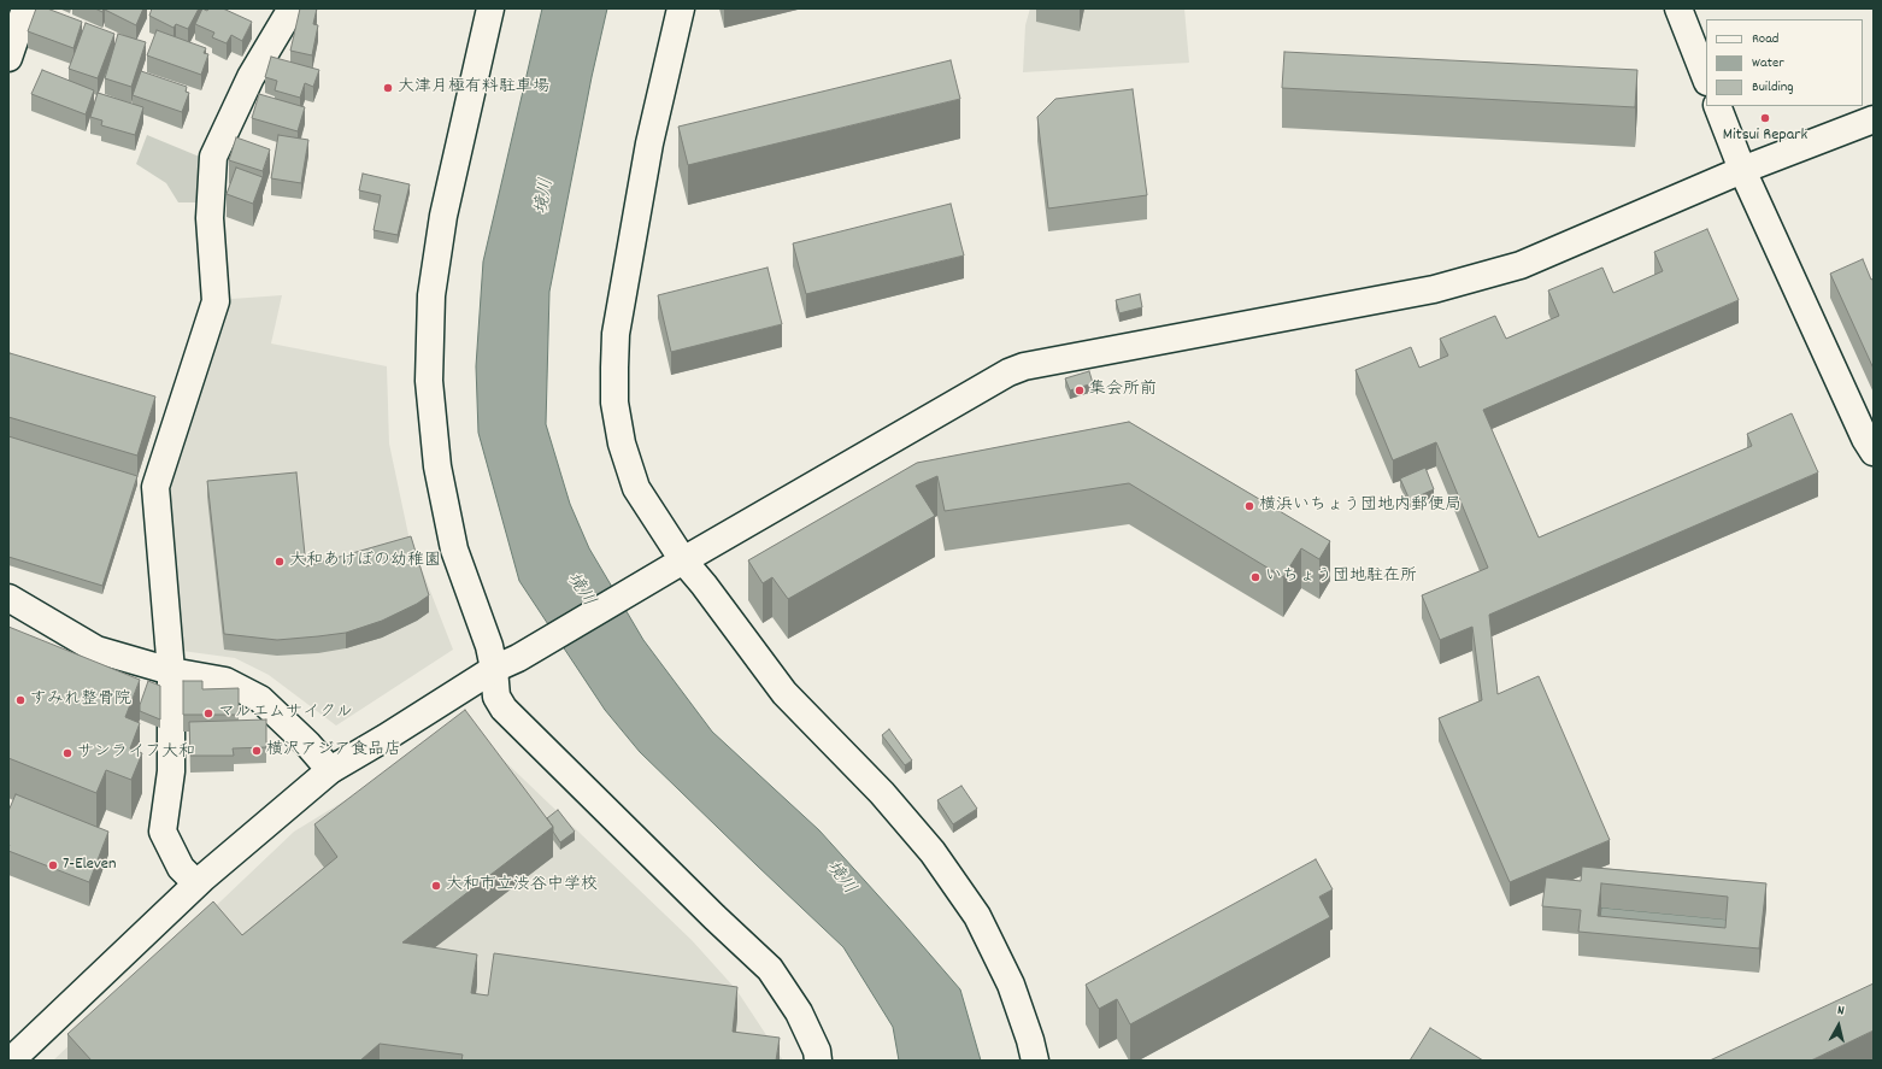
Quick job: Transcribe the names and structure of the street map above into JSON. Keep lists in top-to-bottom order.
{
  "water": ["境川"],
  "places": [
    "大津月極有料駐車場",
    "Mitsui Repark",
    "集会所前",
    "横浜いちょう団地内郵便局",
    "大和あけぼの幼稚園",
    "いちょう団地駐在所",
    "すみれ整骨院",
    "マルエムサイクル",
    "横沢アジア食品店",
    "サンライフ大和",
    "7-Eleven",
    "大和市立渋谷中学校"
  ],
  "legend": ["Road", "Water", "Building"],
  "north": "top"
}
